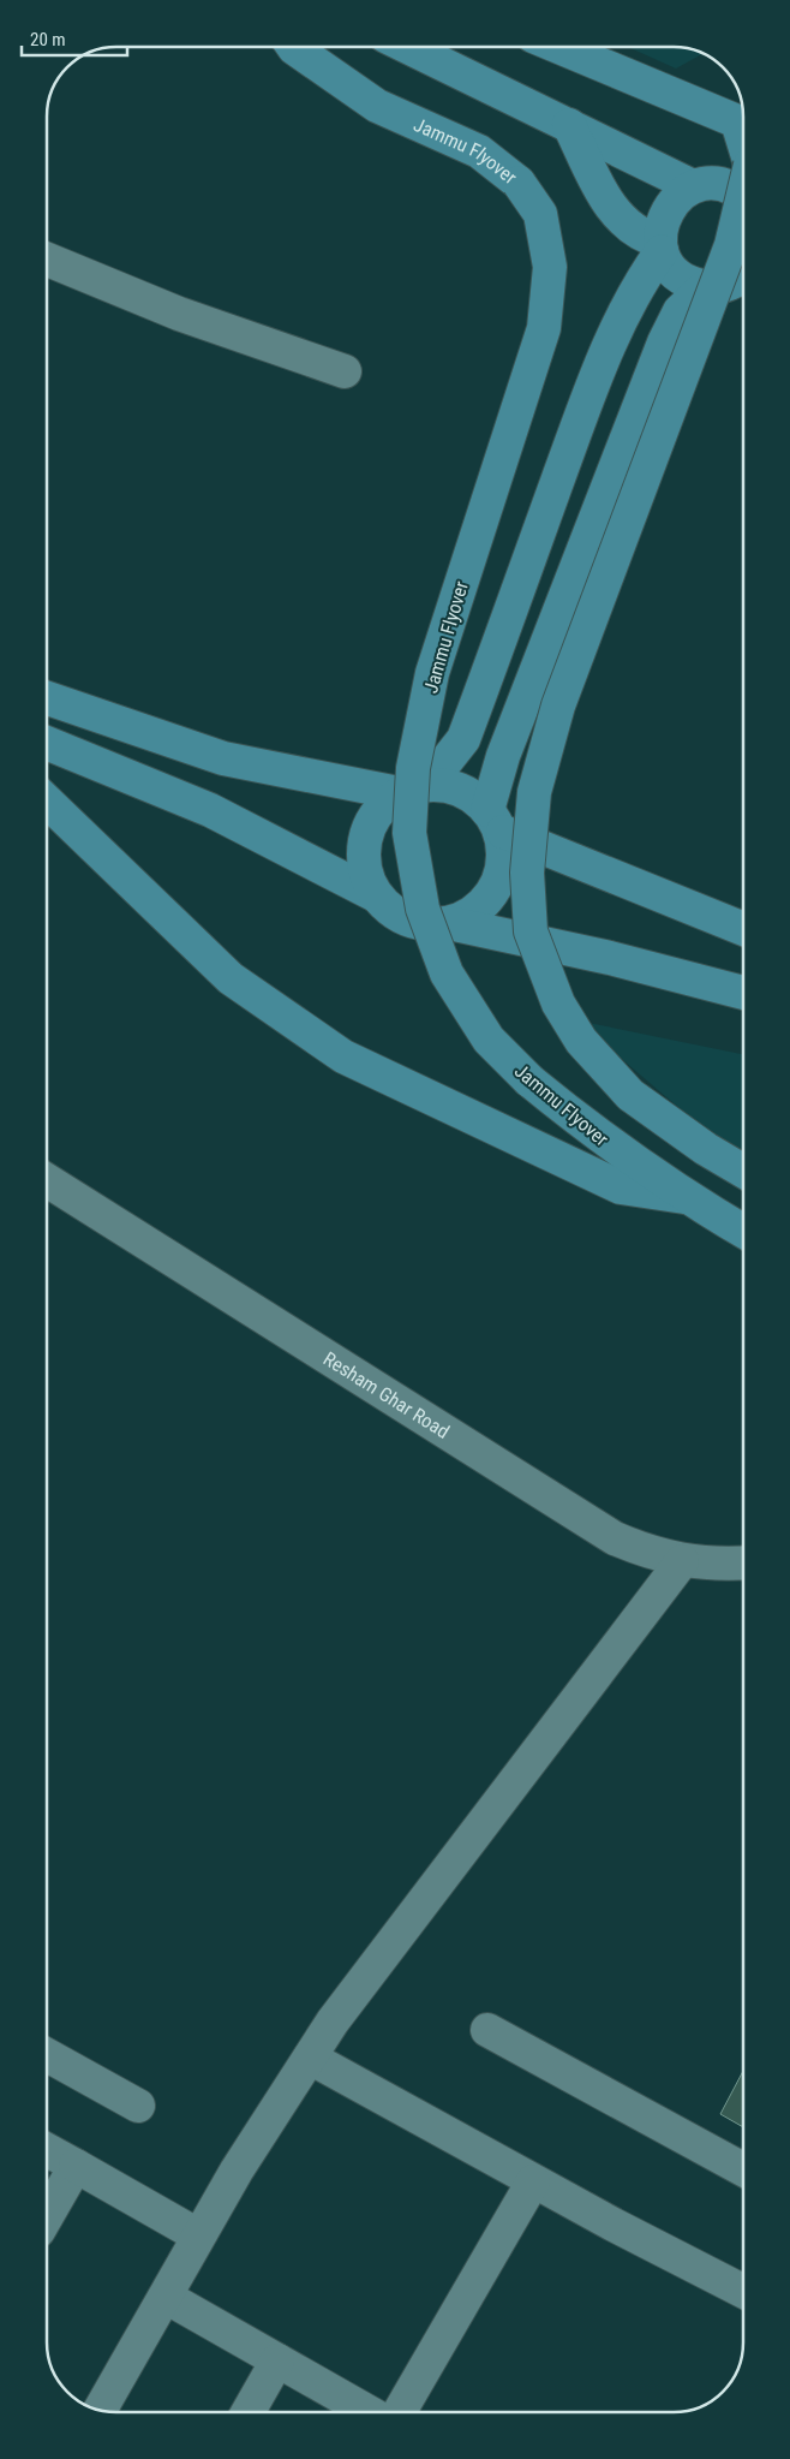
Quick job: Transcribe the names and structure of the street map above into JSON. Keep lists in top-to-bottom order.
{
  "streets": {
    "main road": ["Jammu Flyover"],
    "street": ["Resham Ghar Road"]
  },
  "scale_bar": "20 m"
}
